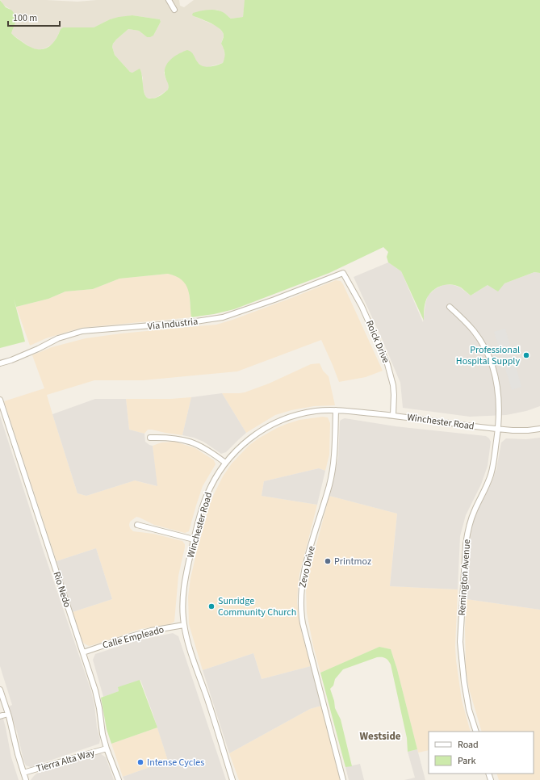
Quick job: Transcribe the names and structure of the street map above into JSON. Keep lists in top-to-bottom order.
{
  "streets": {
    "street": [
      "Via Industria",
      "Roick Drive",
      "Winchester Road",
      "Zevo Drive",
      "Remington Avenue",
      "Rio Nedo",
      "Calle Empleado",
      "Tierra Alta Way"
    ]
  },
  "crossings": [
    ["Via Industria", "Roick Drive"],
    ["Roick Drive", "Winchester Road"],
    ["Winchester Road", "Zevo Drive"],
    ["Winchester Road", "Remington Avenue"],
    ["Winchester Road", "Calle Empleado"],
    ["Rio Nedo", "Calle Empleado"],
    ["Rio Nedo", "Tierra Alta Way"]
  ],
  "districts": ["Westside"],
  "places": [
    "Professional Hospital Supply",
    "Printmoz",
    "Sunridge Community Church",
    "Intense Cycles"
  ],
  "legend": ["Road", "Park"],
  "scale_bar": "100 m"
}
